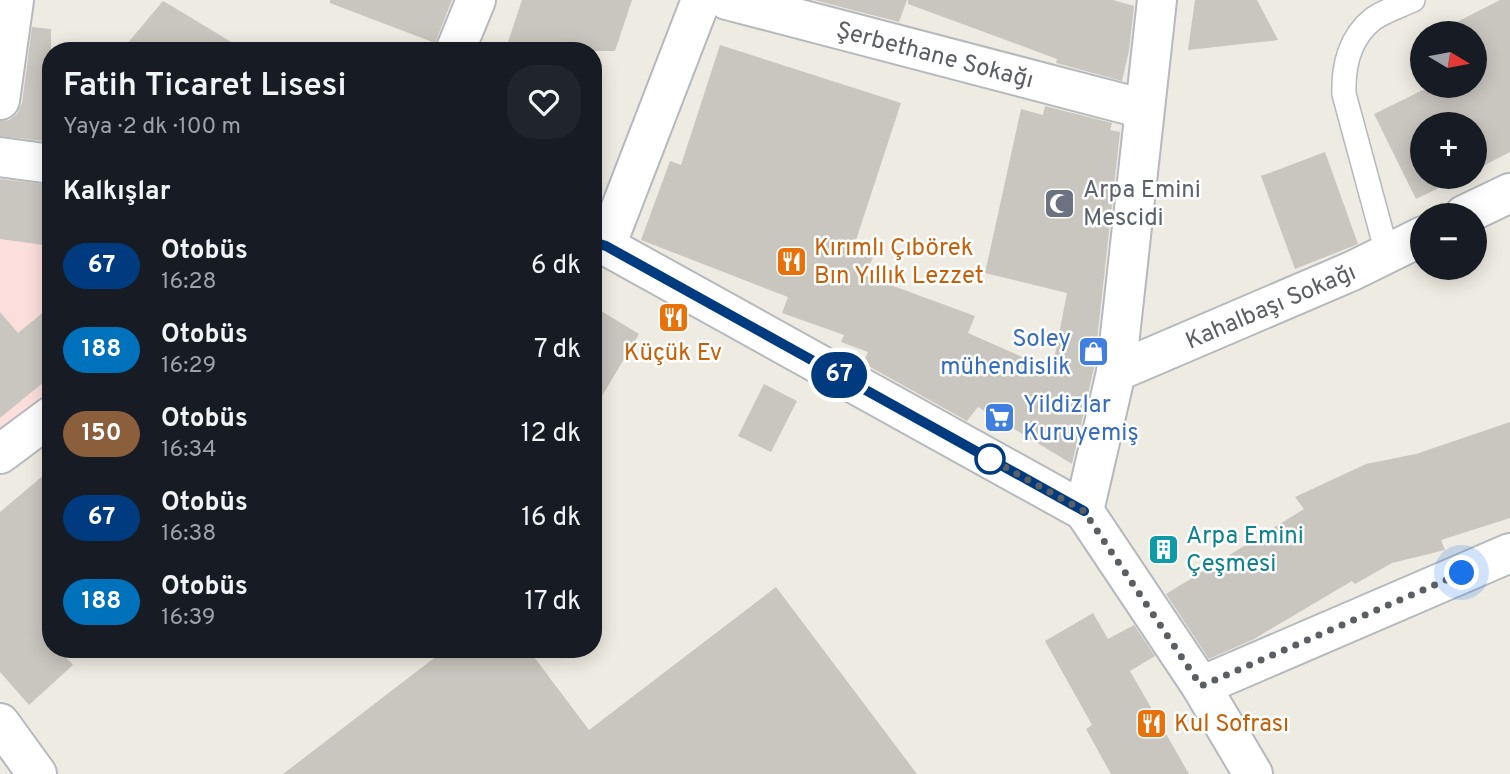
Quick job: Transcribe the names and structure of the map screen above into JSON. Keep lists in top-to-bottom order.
{
  "streets": {
    "street": ["Şerbethane Sokağı", "Kahalbaşı Sokağı"]
  },
  "places": {
    "mosque": ["Arpa Emini Mescidi"],
    "restaurant": ["Kırımlı Çıbörek Bın Yıllık Lezzet", "Küçük Ev", "Kul Sofrası"],
    "shop": ["Soley mühendislik"],
    "supermarket": ["Yildizlar Kuruyemiş"],
    "building": ["Arpa Emini Çeşmesi"]
  },
  "lines": ["bus line 67"],
  "north": "right",
  "page": {
    "on_map": "67",
    "map_buttons": ["+", "−"],
    "heading": [
      ["Fatih Ticaret Lisesi", "Yaya · 2 dk · 100 m"],
      "Kalkışlar"
    ],
    "list": [
      {
        "mark": "67",
        "name": "Otobüs",
        "note": "16:28",
        "value": "6 dk"
      },
      {
        "mark": "188",
        "name": "Otobüs",
        "note": "16:29",
        "value": "7 dk"
      },
      {
        "mark": "150",
        "name": "Otobüs",
        "note": "16:34",
        "value": "12 dk"
      },
      {
        "mark": "67",
        "name": "Otobüs",
        "note": "16:38",
        "value": "16 dk"
      },
      {
        "mark": "188",
        "name": "Otobüs",
        "note": "16:39",
        "value": "17 dk"
      }
    ]
  }
}
